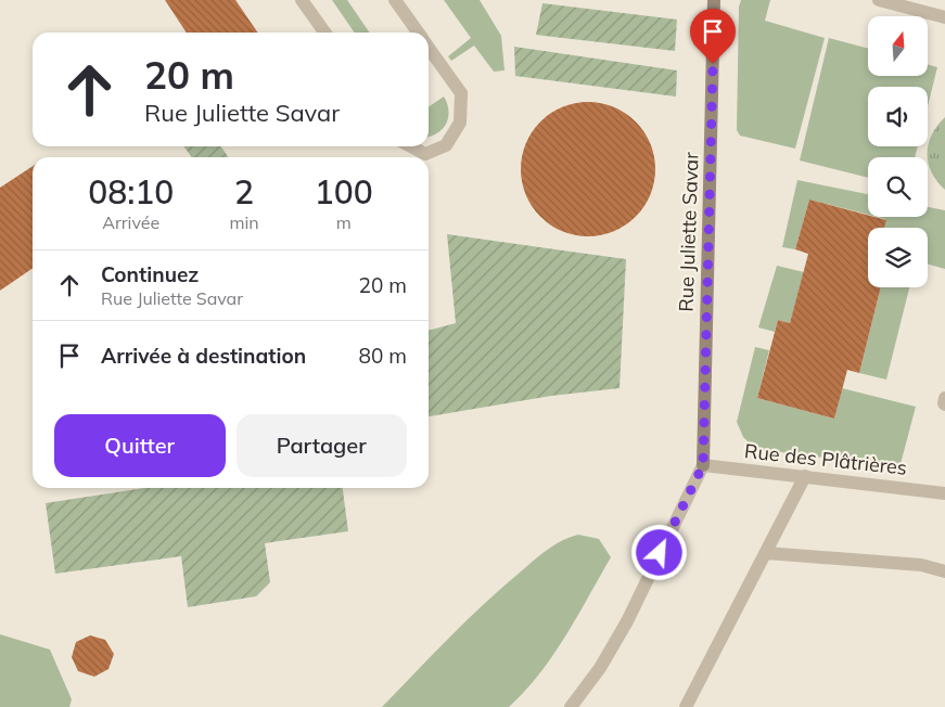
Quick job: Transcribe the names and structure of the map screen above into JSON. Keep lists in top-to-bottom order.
{
  "streets": {
    "street": ["Rue Juliette Savar", "Rue des Plâtrières"]
  },
  "crossings": [
    ["Rue Juliette Savar", "Rue des Plâtrières"]
  ],
  "north": "top",
  "page": {
    "turn": ["20 m", "Rue Juliette Savar"],
    "eta": [
      "08:10",
      "Arrivée",
      "2",
      "min",
      "100",
      "m"
    ],
    "list": [
      {
        "name": "Continuez",
        "note": "Rue Juliette Savar",
        "value": "20 m"
      },
      {
        "name": "Arrivée à destination",
        "value": "80 m"
      }
    ],
    "buttons": ["Quitter", "Partager"]
  }
}
